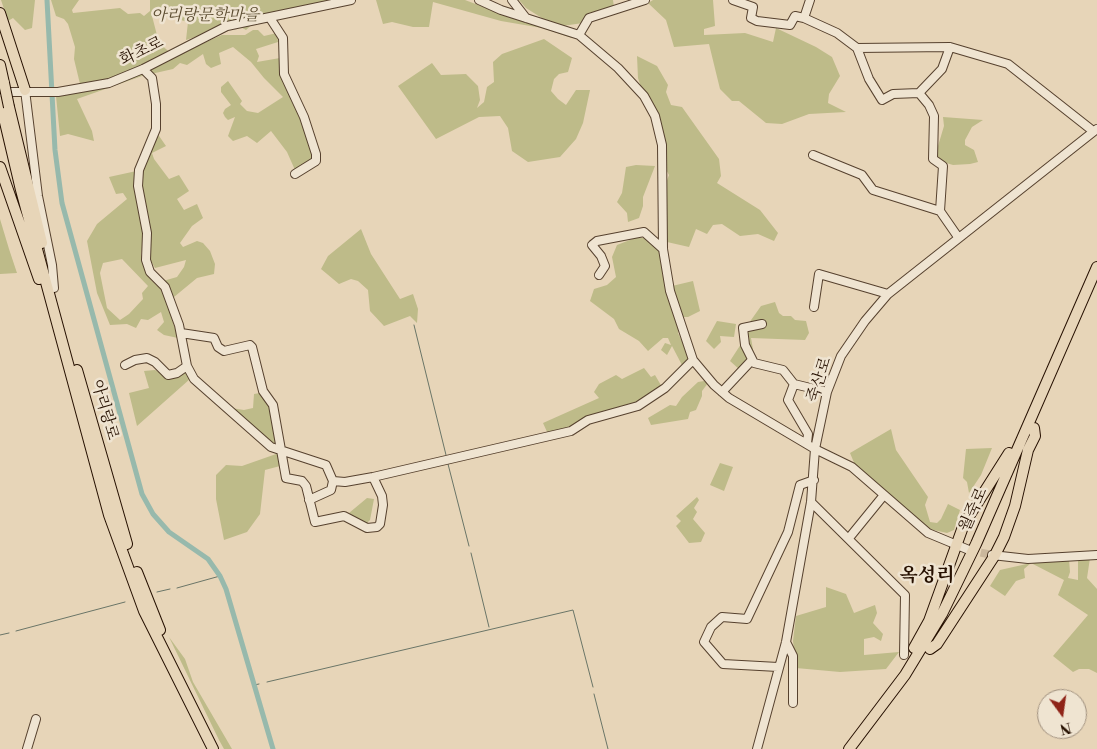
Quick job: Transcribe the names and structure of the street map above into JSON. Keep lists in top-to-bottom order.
{
  "streets": {
    "main road": ["아리랑로", "월죽로"],
    "street": ["화초로", "죽산로"]
  },
  "districts": ["옥성리"],
  "parks": ["아리랑문학마을"],
  "north": "bottom"
}
